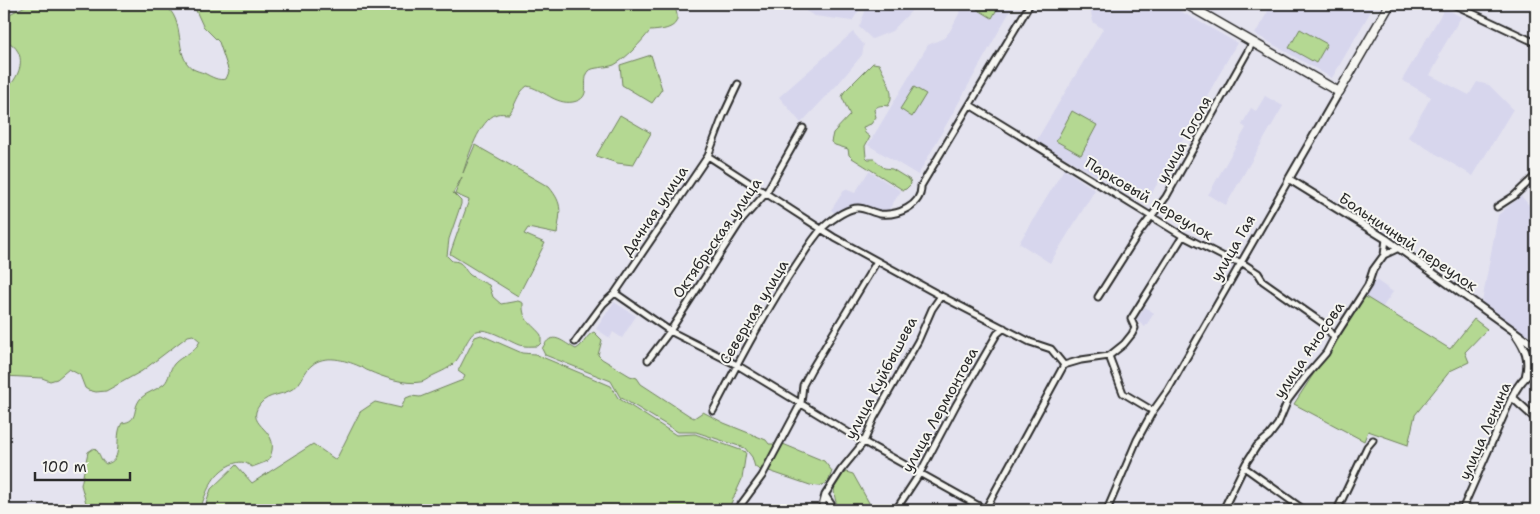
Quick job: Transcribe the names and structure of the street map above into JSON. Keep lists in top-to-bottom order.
{
  "streets": {
    "main road": ["улица Гая"],
    "street": [
      "улица Гоголя",
      "Парковый переулок",
      "Дачная улица",
      "Октябрьская улица",
      "Больничный переулок",
      "Северная улица",
      "улица Аносова",
      "улица Куйбышева",
      "улица Лермонтова",
      "улица Ленина"
    ]
  },
  "crossings": [
    ["улица Гоголя", "Парковый переулок"],
    ["Парковый переулок", "улица Гая"],
    ["Парковый переулок", "улица Аносова"],
    ["Больничный переулок", "улица Гая"],
    ["Больничный переулок", "улица Аносова"],
    ["Больничный переулок", "улица Ленина"]
  ],
  "scale_bar": "100 m"
}
